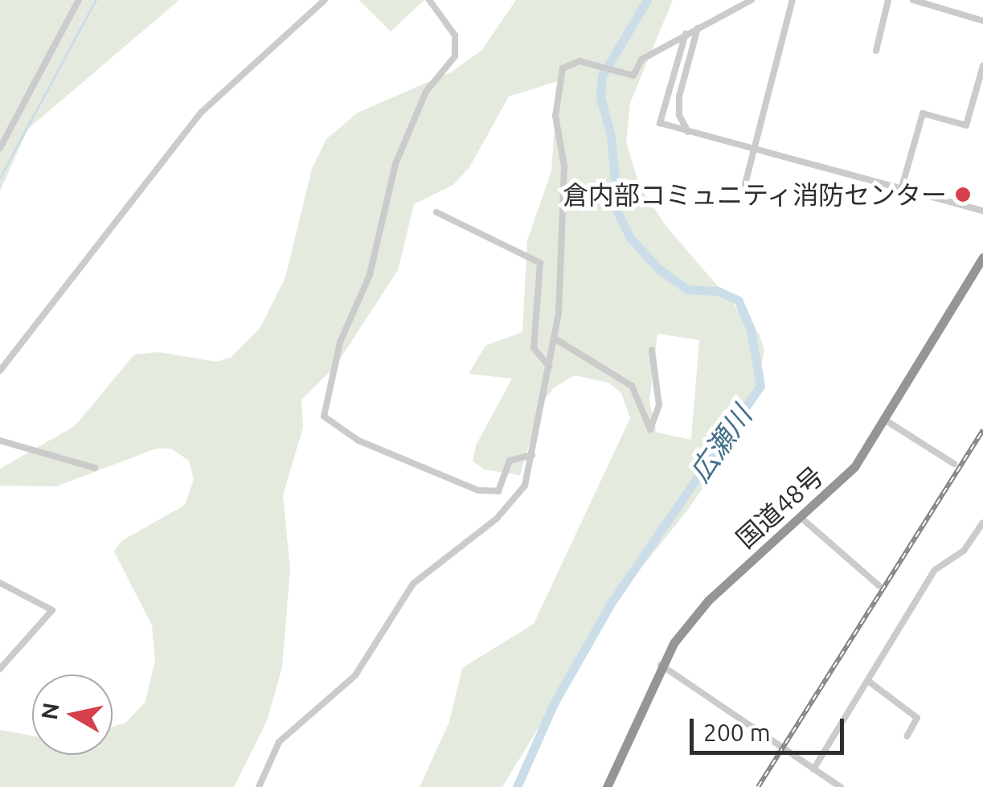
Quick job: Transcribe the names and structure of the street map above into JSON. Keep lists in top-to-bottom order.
{
  "streets": {
    "highway": ["国道48号"]
  },
  "water": ["広瀬川"],
  "places": ["倉内部コミュニティ消防センター"],
  "scale_bar": "200 m",
  "north": "left"
}
